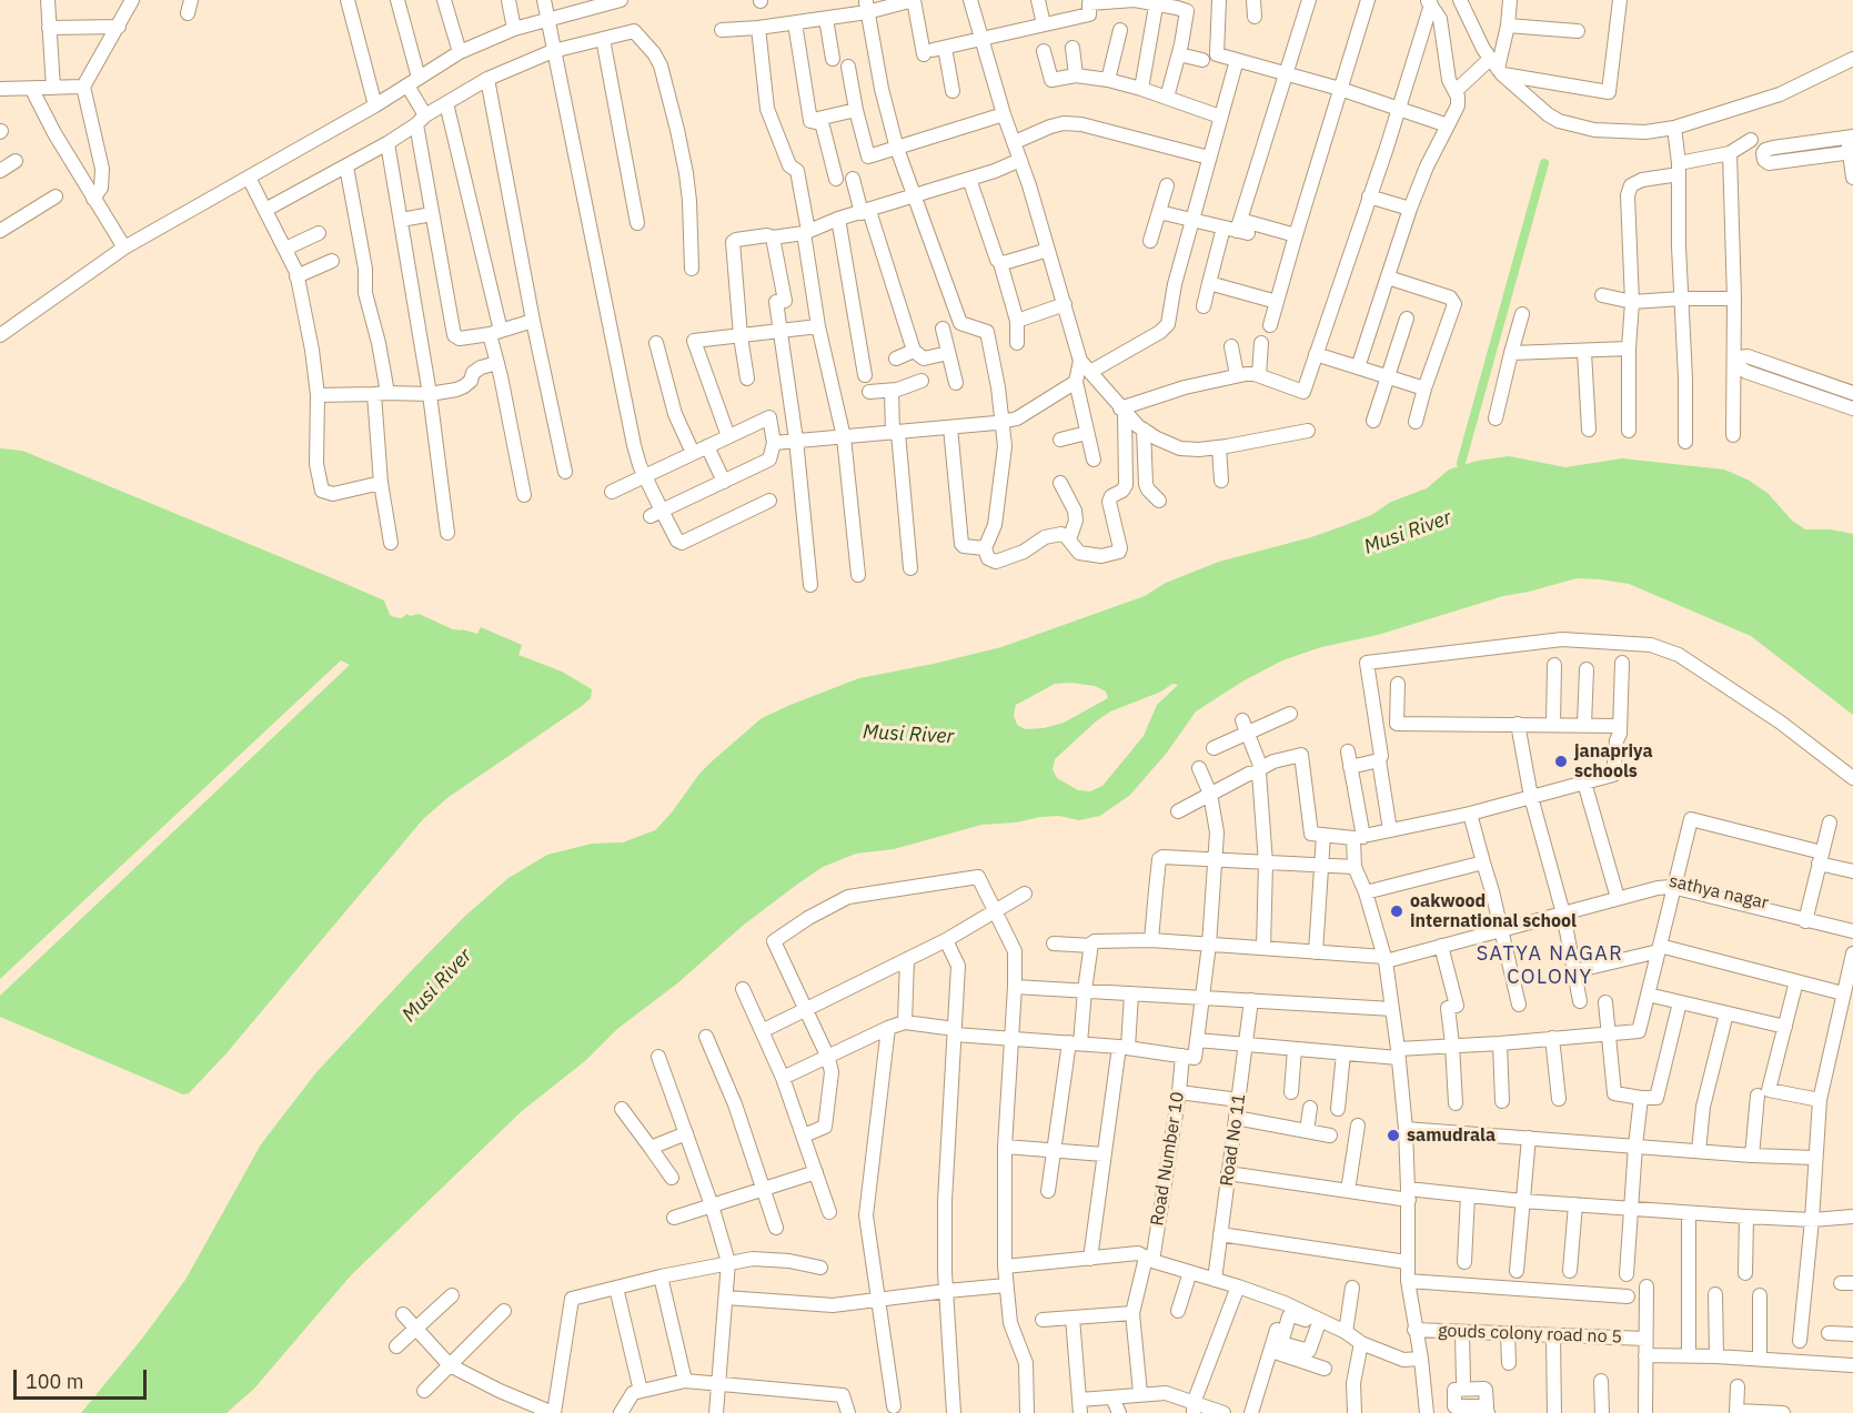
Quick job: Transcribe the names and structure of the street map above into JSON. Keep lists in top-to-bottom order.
{
  "streets": {
    "street": [
      "sathya nagar",
      "Road No 11",
      "Road Number 10",
      "gouds colony road no 5"
    ]
  },
  "districts": ["SATYA NAGAR COLONY"],
  "water": ["Musi River"],
  "places": ["janapriya schools", "oakwood international school", "samudrala"],
  "scale_bar": "100 m"
}
